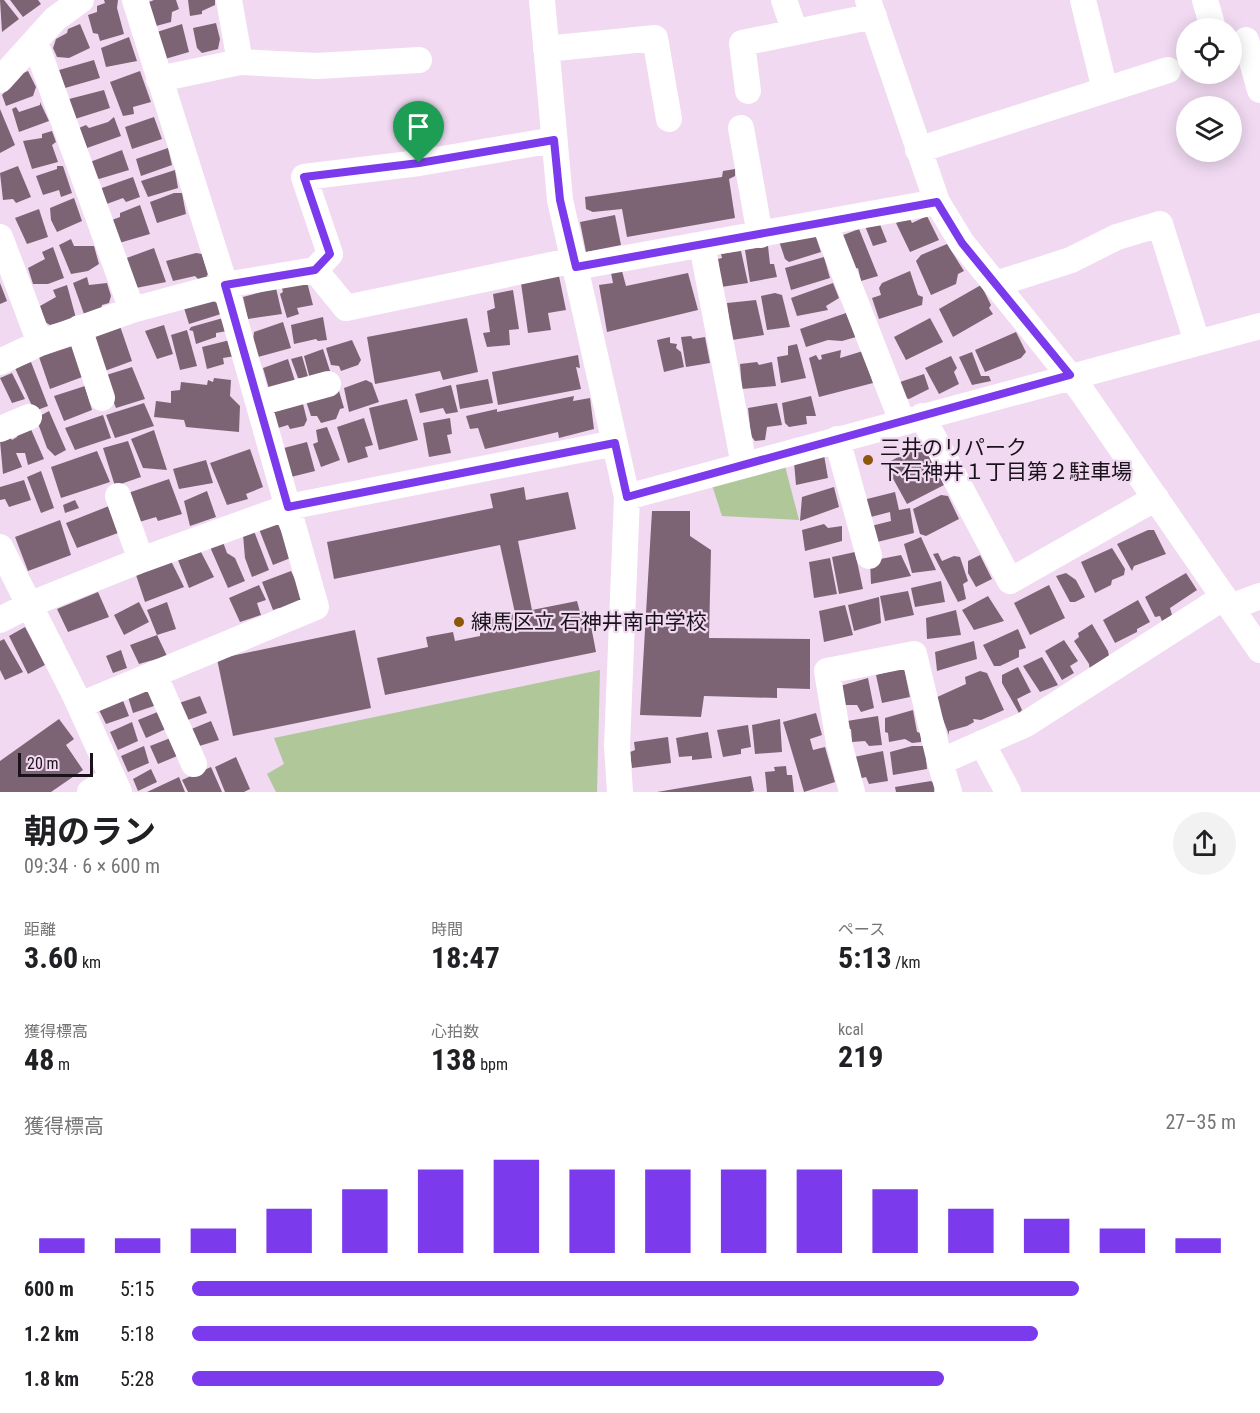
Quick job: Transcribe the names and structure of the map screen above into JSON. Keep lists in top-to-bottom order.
{
  "places": ["三井のリパーク 下石神井１丁目第２駐車場", "練馬区立 石神井南中学校"],
  "scale_bar": "20 m",
  "page": {
    "scale": "20 m",
    "heading": ["朝のラン", "09:34 · 6 × 600 m"],
    "stats": [
      ["距離", "3.60 km"],
      ["時間", "18:47"],
      ["ペース", "5:13 /km"],
      ["獲得標高", "48 m"],
      ["心拍数", "138 bpm"],
      ["kcal", "219"]
    ],
    "chart": ["獲得標高", "27–35 m"],
    "list": [
      {
        "name": "600 m",
        "note": "5:15"
      },
      {
        "name": "1.2 km",
        "note": "5:18"
      },
      {
        "name": "1.8 km",
        "note": "5:28"
      }
    ]
  }
}
